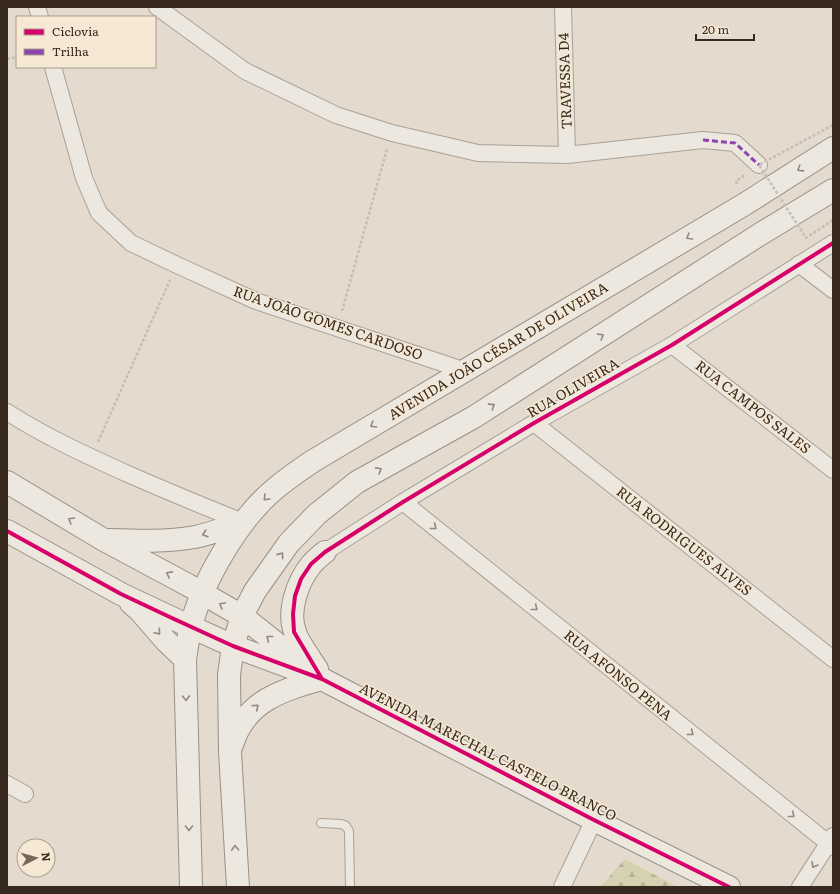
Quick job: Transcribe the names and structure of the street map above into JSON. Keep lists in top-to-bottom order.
{
  "streets": {
    "main road": ["AVENIDA JOÃO CÉSAR DE OLIVEIRA", "AVENIDA MARECHAL CASTELO BRANCO"],
    "street": [
      "TRAVESSA D4",
      "RUA JOÃO GOMES CARDOSO",
      "RUA OLIVEIRA",
      "RUA CAMPOS SALES",
      "RUA RODRIGUES ALVES",
      "RUA AFONSO PENA"
    ]
  },
  "crossings": [
    ["RUA JOÃO GOMES CARDOSO", "AVENIDA JOÃO CÉSAR DE OLIVEIRA"],
    ["AVENIDA JOÃO CÉSAR DE OLIVEIRA", "AVENIDA MARECHAL CASTELO BRANCO"],
    ["RUA OLIVEIRA", "RUA CAMPOS SALES"],
    ["RUA OLIVEIRA", "RUA RODRIGUES ALVES"],
    ["RUA OLIVEIRA", "RUA AFONSO PENA"]
  ],
  "one_way": ["RUA AFONSO PENA"],
  "legend": ["Ciclovia", "Trilha"],
  "scale_bar": "20 m",
  "north": "right"
}
